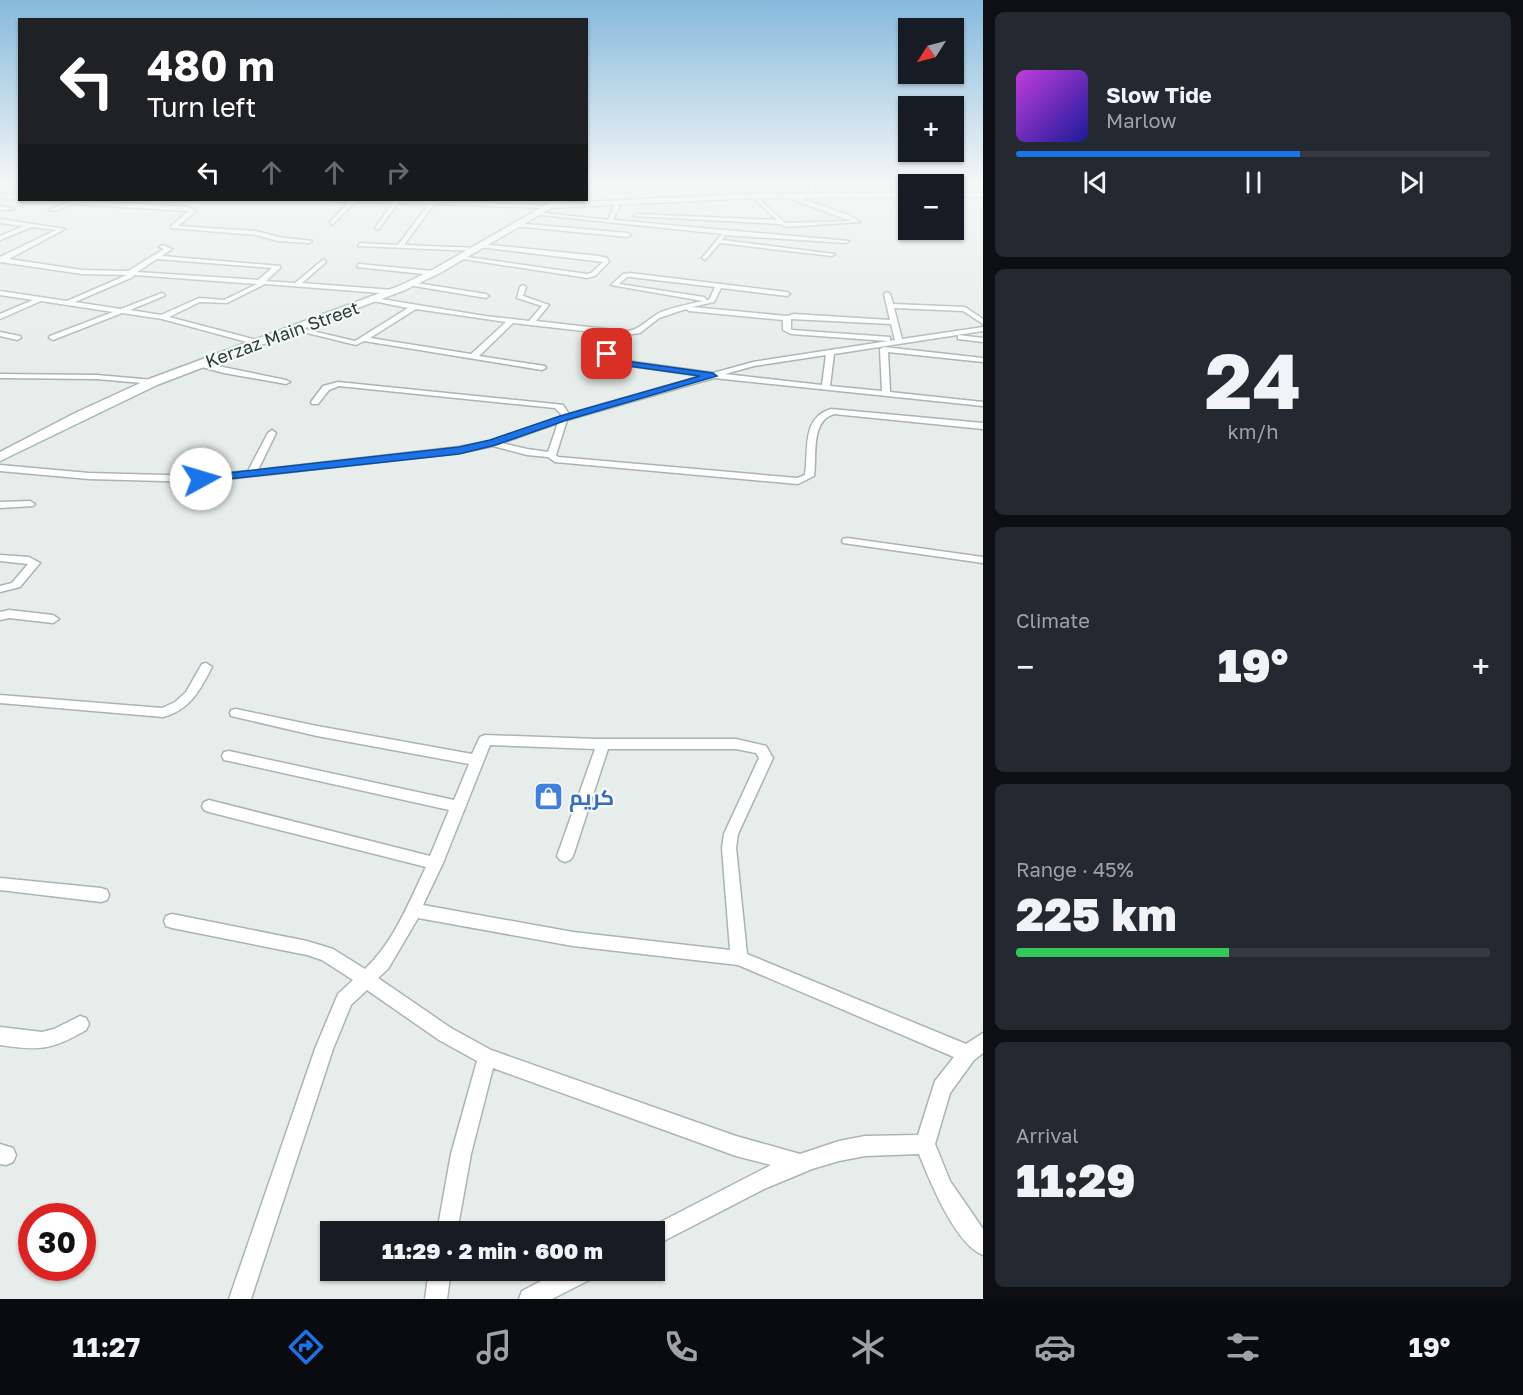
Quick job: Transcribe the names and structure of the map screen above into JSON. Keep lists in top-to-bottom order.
{
  "streets": {
    "street": ["Kerzaz Main Street"]
  },
  "places": {
    "shop": ["كريم"]
  },
  "north": "bottom left",
  "page": {
    "map_buttons": ["+", "−"],
    "turn": ["480 m", "Turn left"],
    "song": ["Slow Tide", "Marlow"],
    "tile": [
      ["24", "km/h"],
      "Climate",
      ["Range · 45%", "225 km"],
      ["Arrival", "11:29"]
    ],
    "heat": ["−", "19°", "+"],
    "limit": "30",
    "trip": "11:29 · 2 min · 600 m",
    "tabs": ["11:27", "19°"]
  }
}
